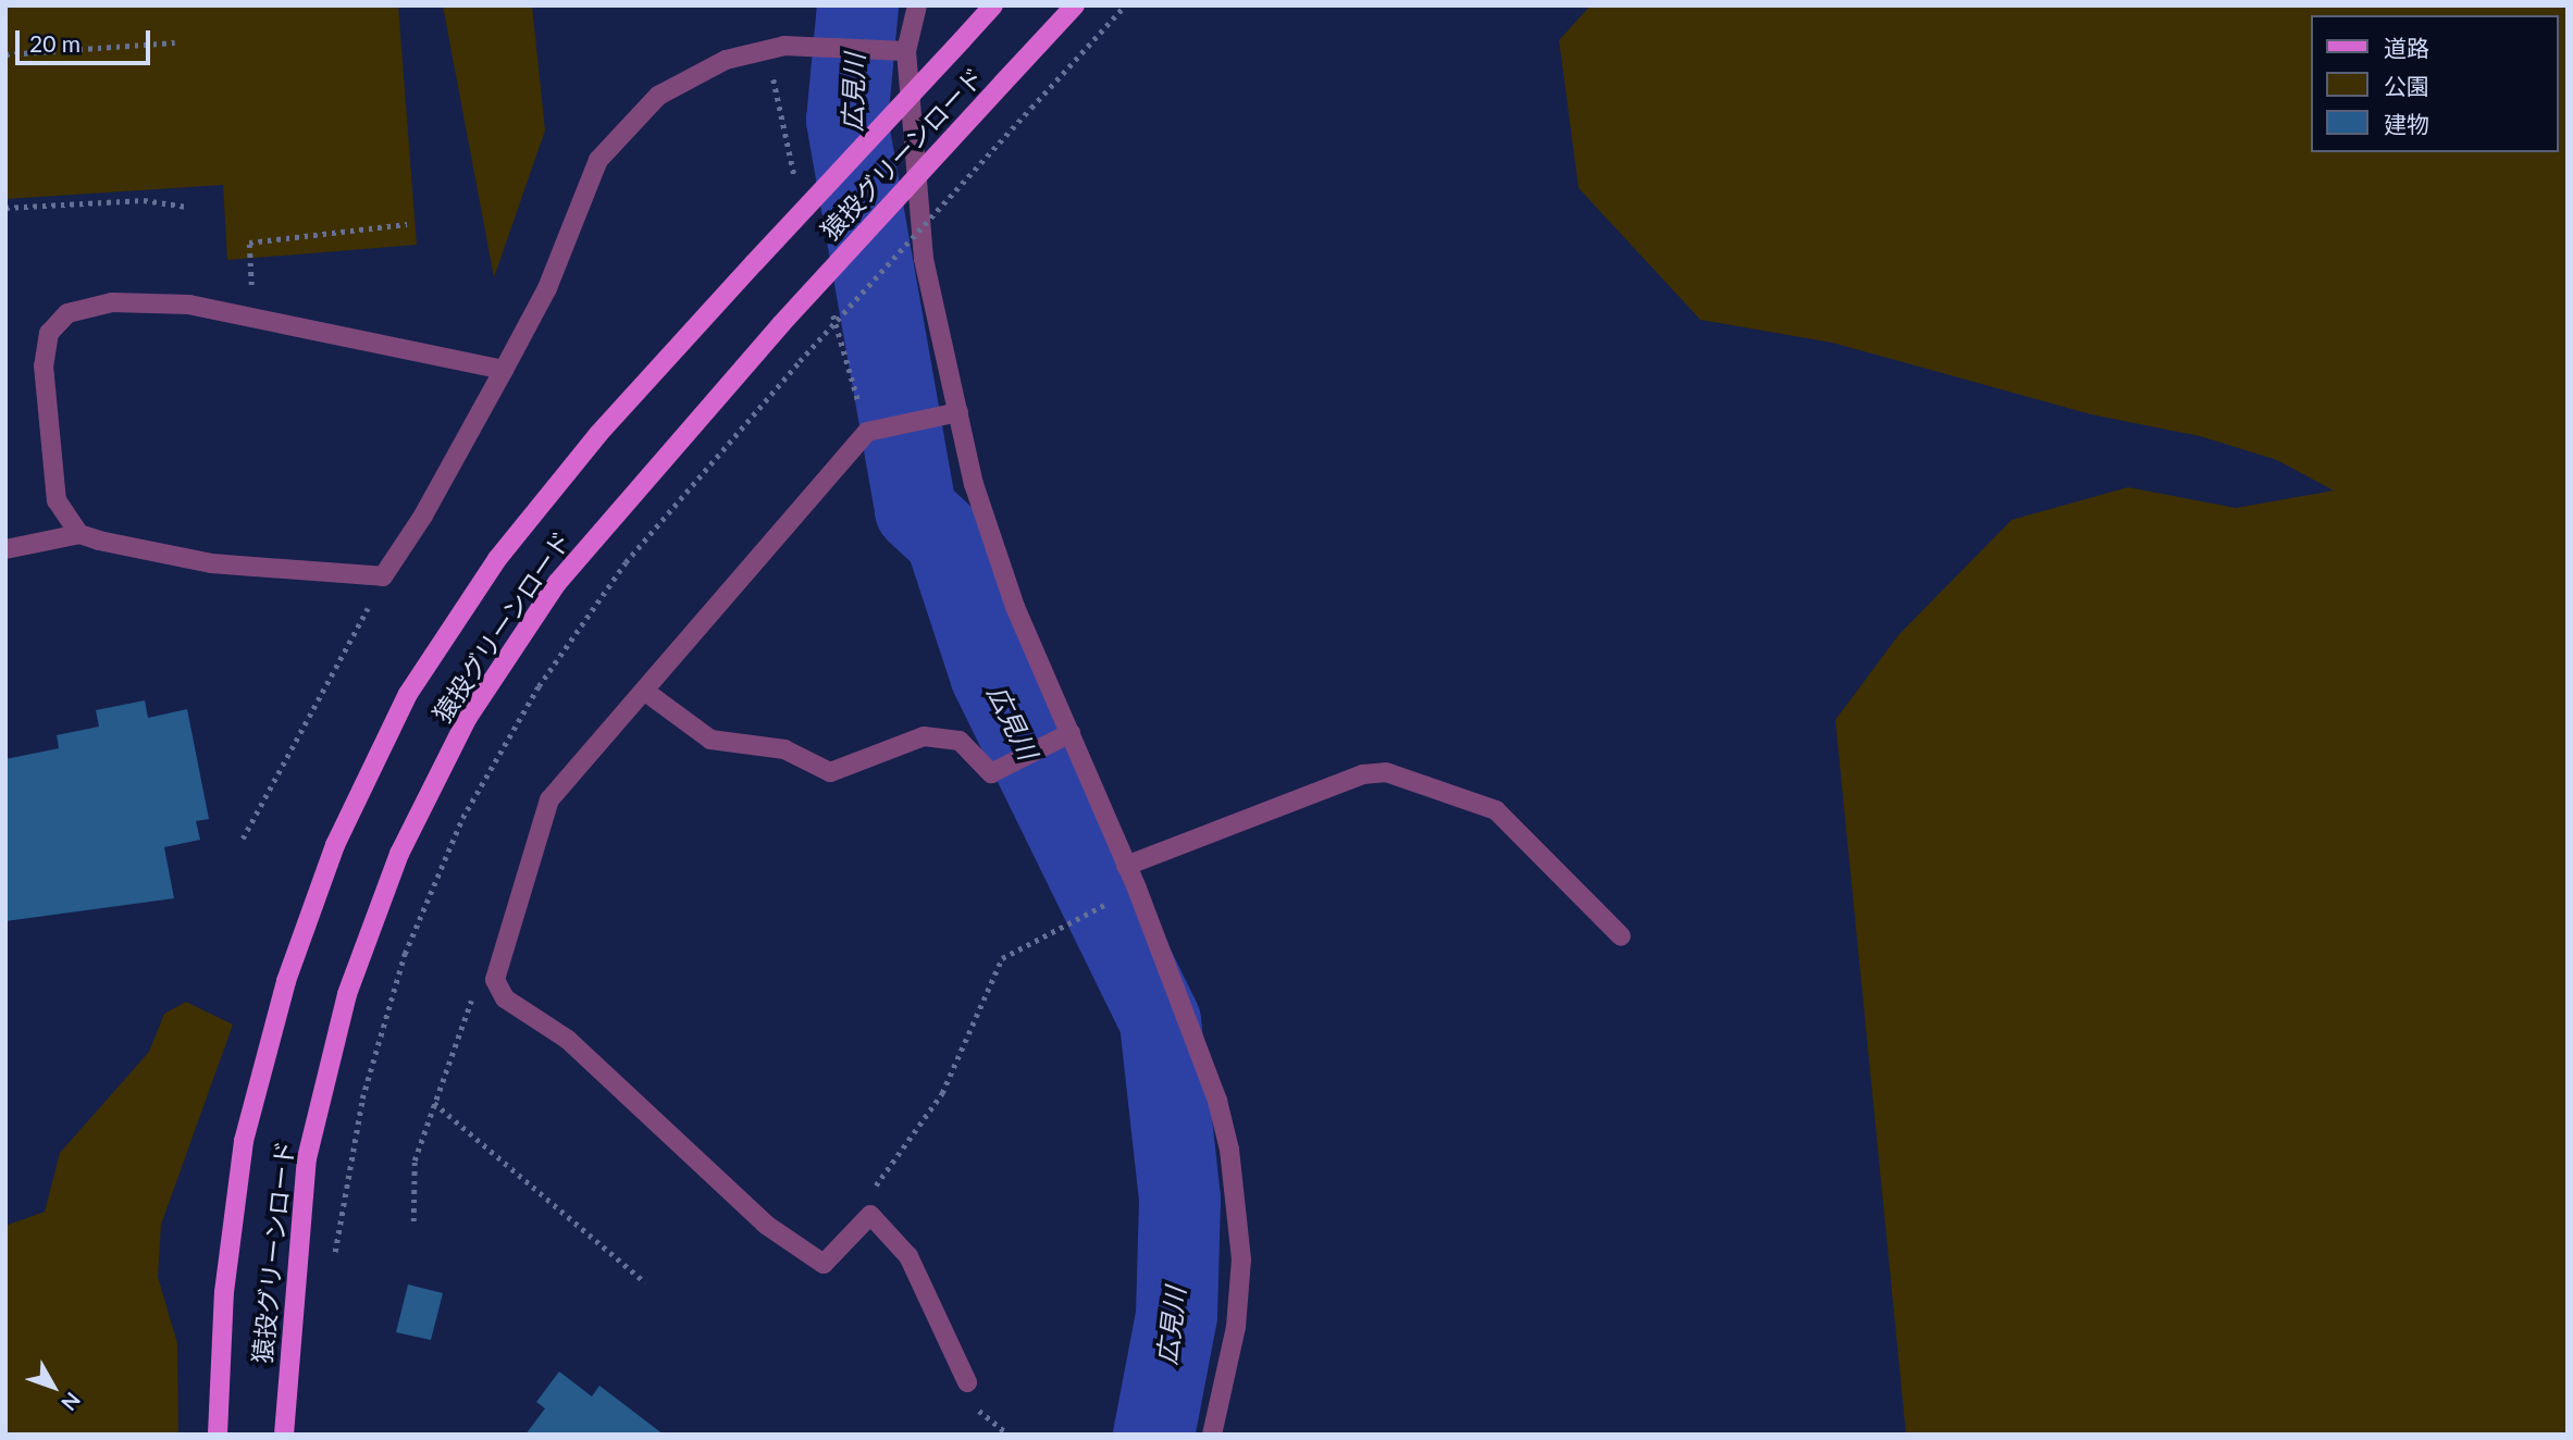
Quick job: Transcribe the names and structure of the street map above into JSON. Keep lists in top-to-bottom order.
{
  "streets": {
    "main road": ["猿投グリーンロード"]
  },
  "water": ["広見川"],
  "legend": ["道路", "公園", "建物"],
  "scale_bar": "20 m",
  "north": "bottom right"
}
